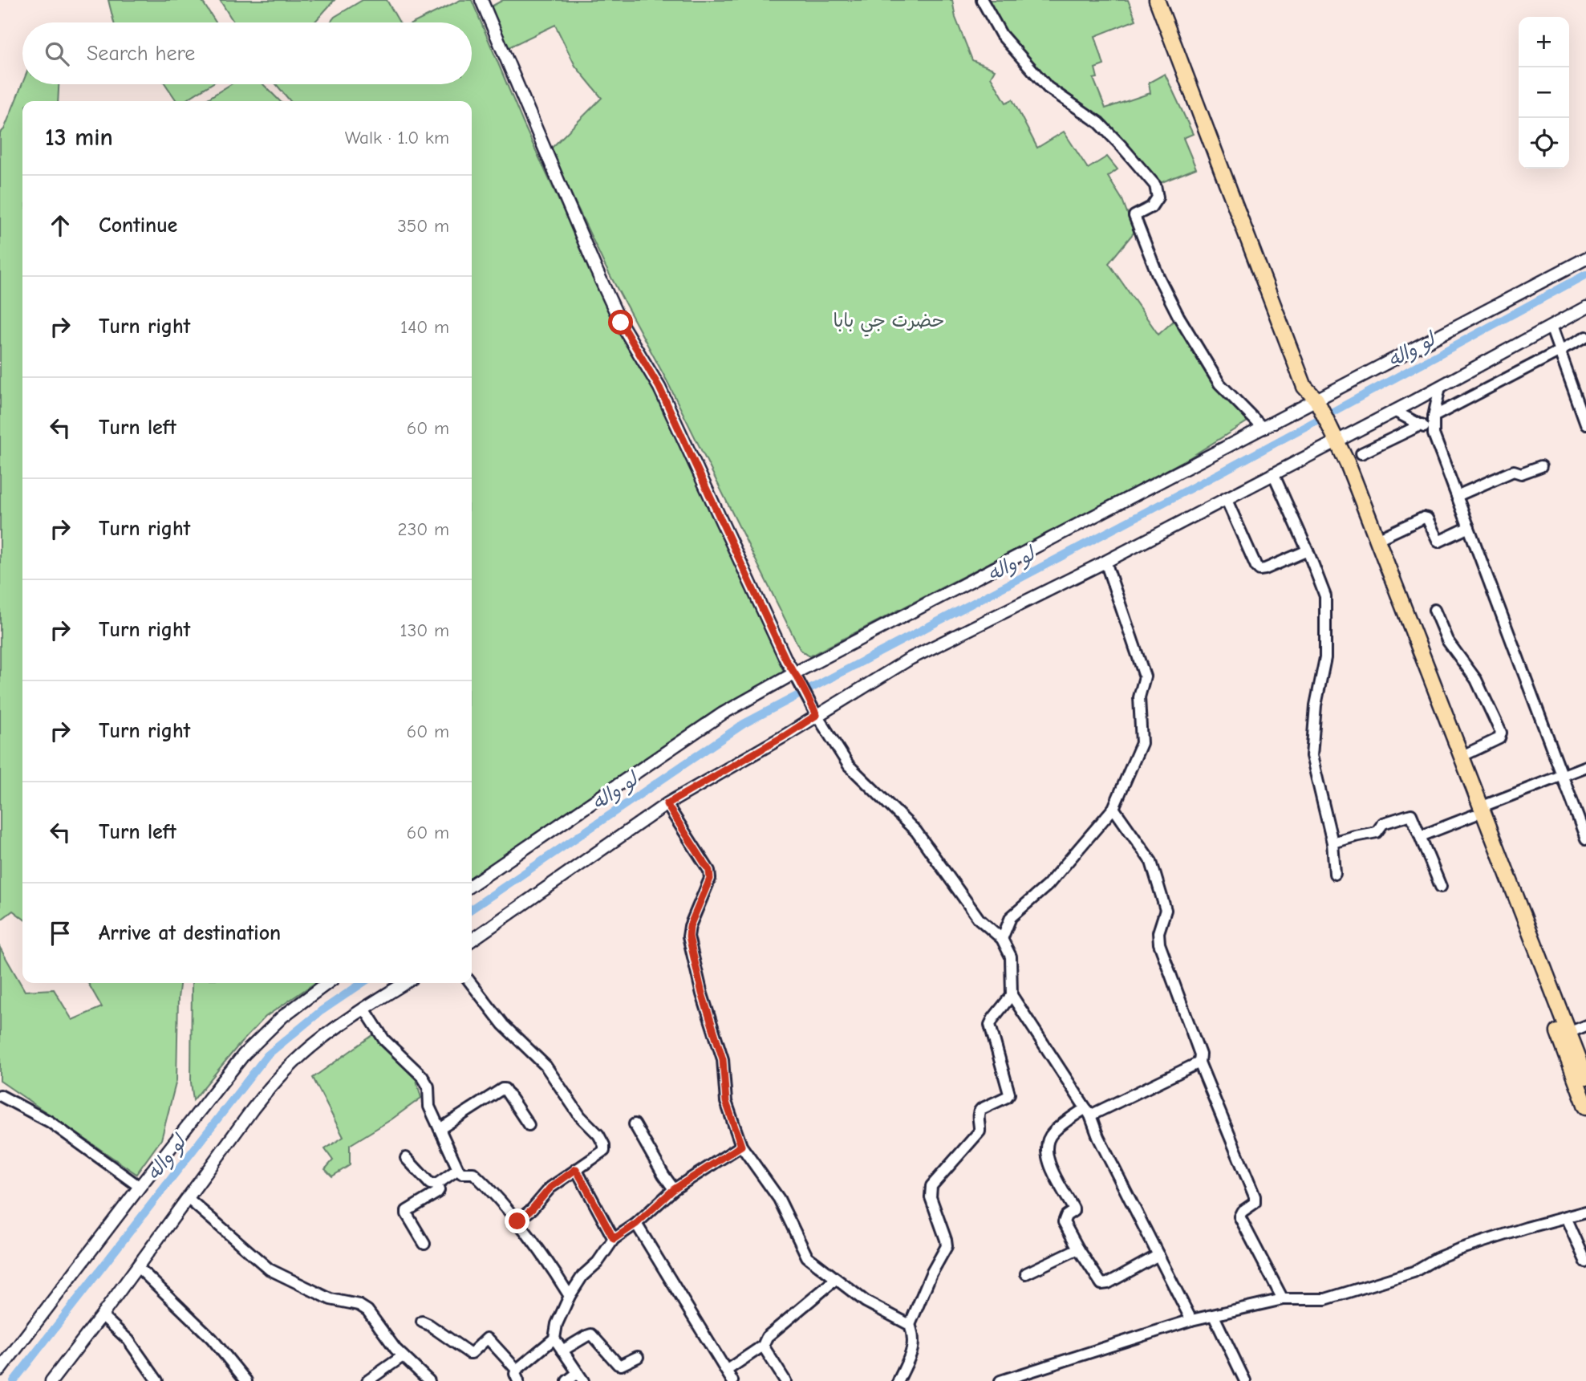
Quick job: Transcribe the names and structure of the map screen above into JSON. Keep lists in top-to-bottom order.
{
  "water": ["لو واله"],
  "parks": ["حضرت جي بابا"],
  "page": {
    "map_buttons": ["+", "−"],
    "search": "Search here",
    "heading": ["13 min", "Walk · 1.0 km"],
    "list": [
      ["Continue", "350 m"],
      ["Turn right", "140 m"],
      ["Turn left", "60 m"],
      ["Turn right", "230 m"],
      ["Turn right", "130 m"],
      ["Turn right", "60 m"],
      ["Turn left", "60 m"],
      "Arrive at destination"
    ]
  }
}
